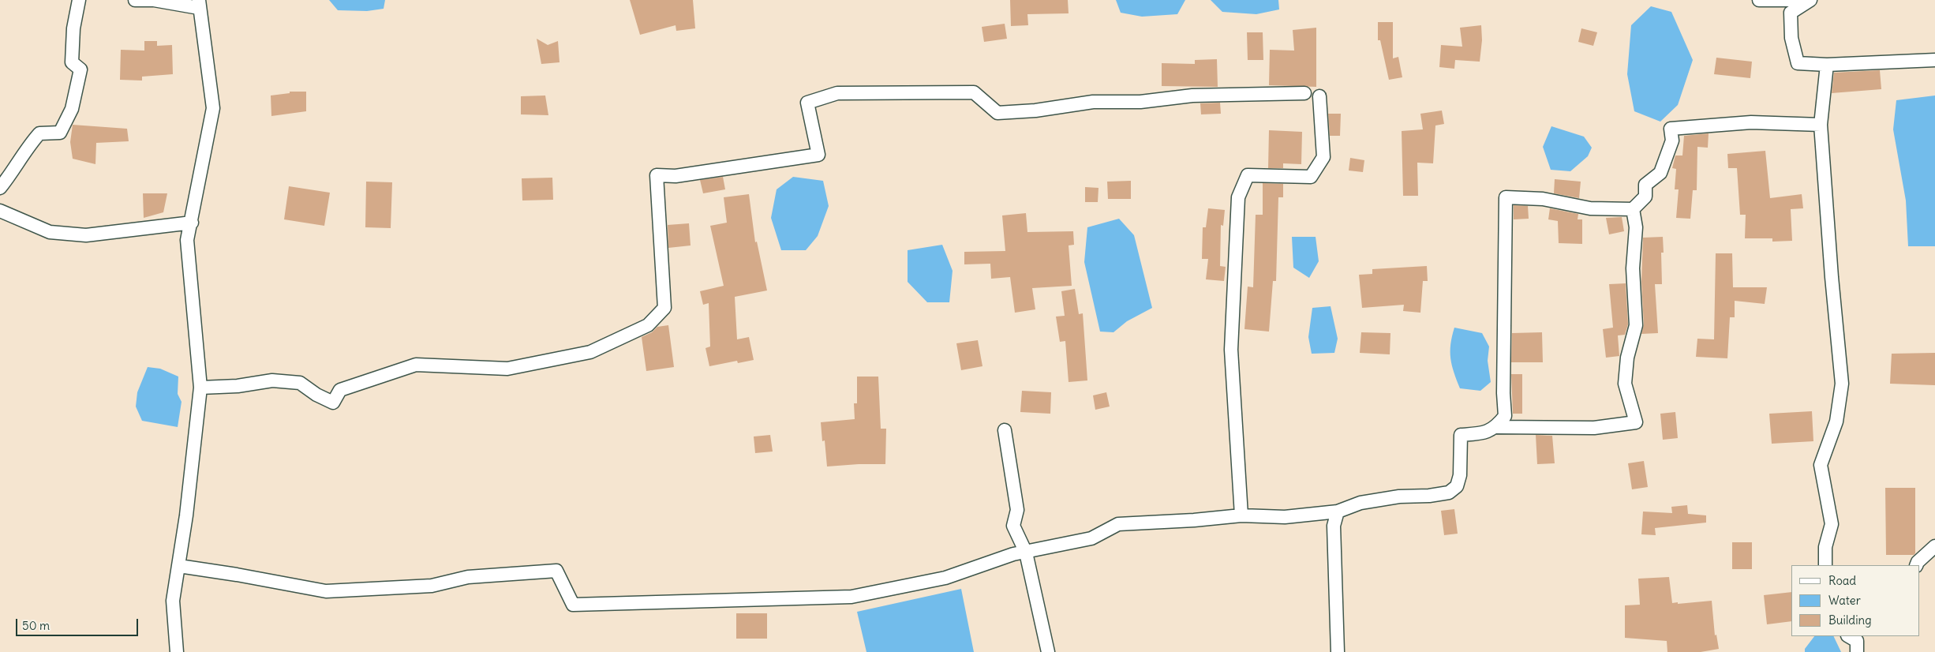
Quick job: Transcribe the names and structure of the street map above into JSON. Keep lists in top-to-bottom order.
{
  "legend": ["Road", "Water", "Building"],
  "scale_bar": "50 m"
}
